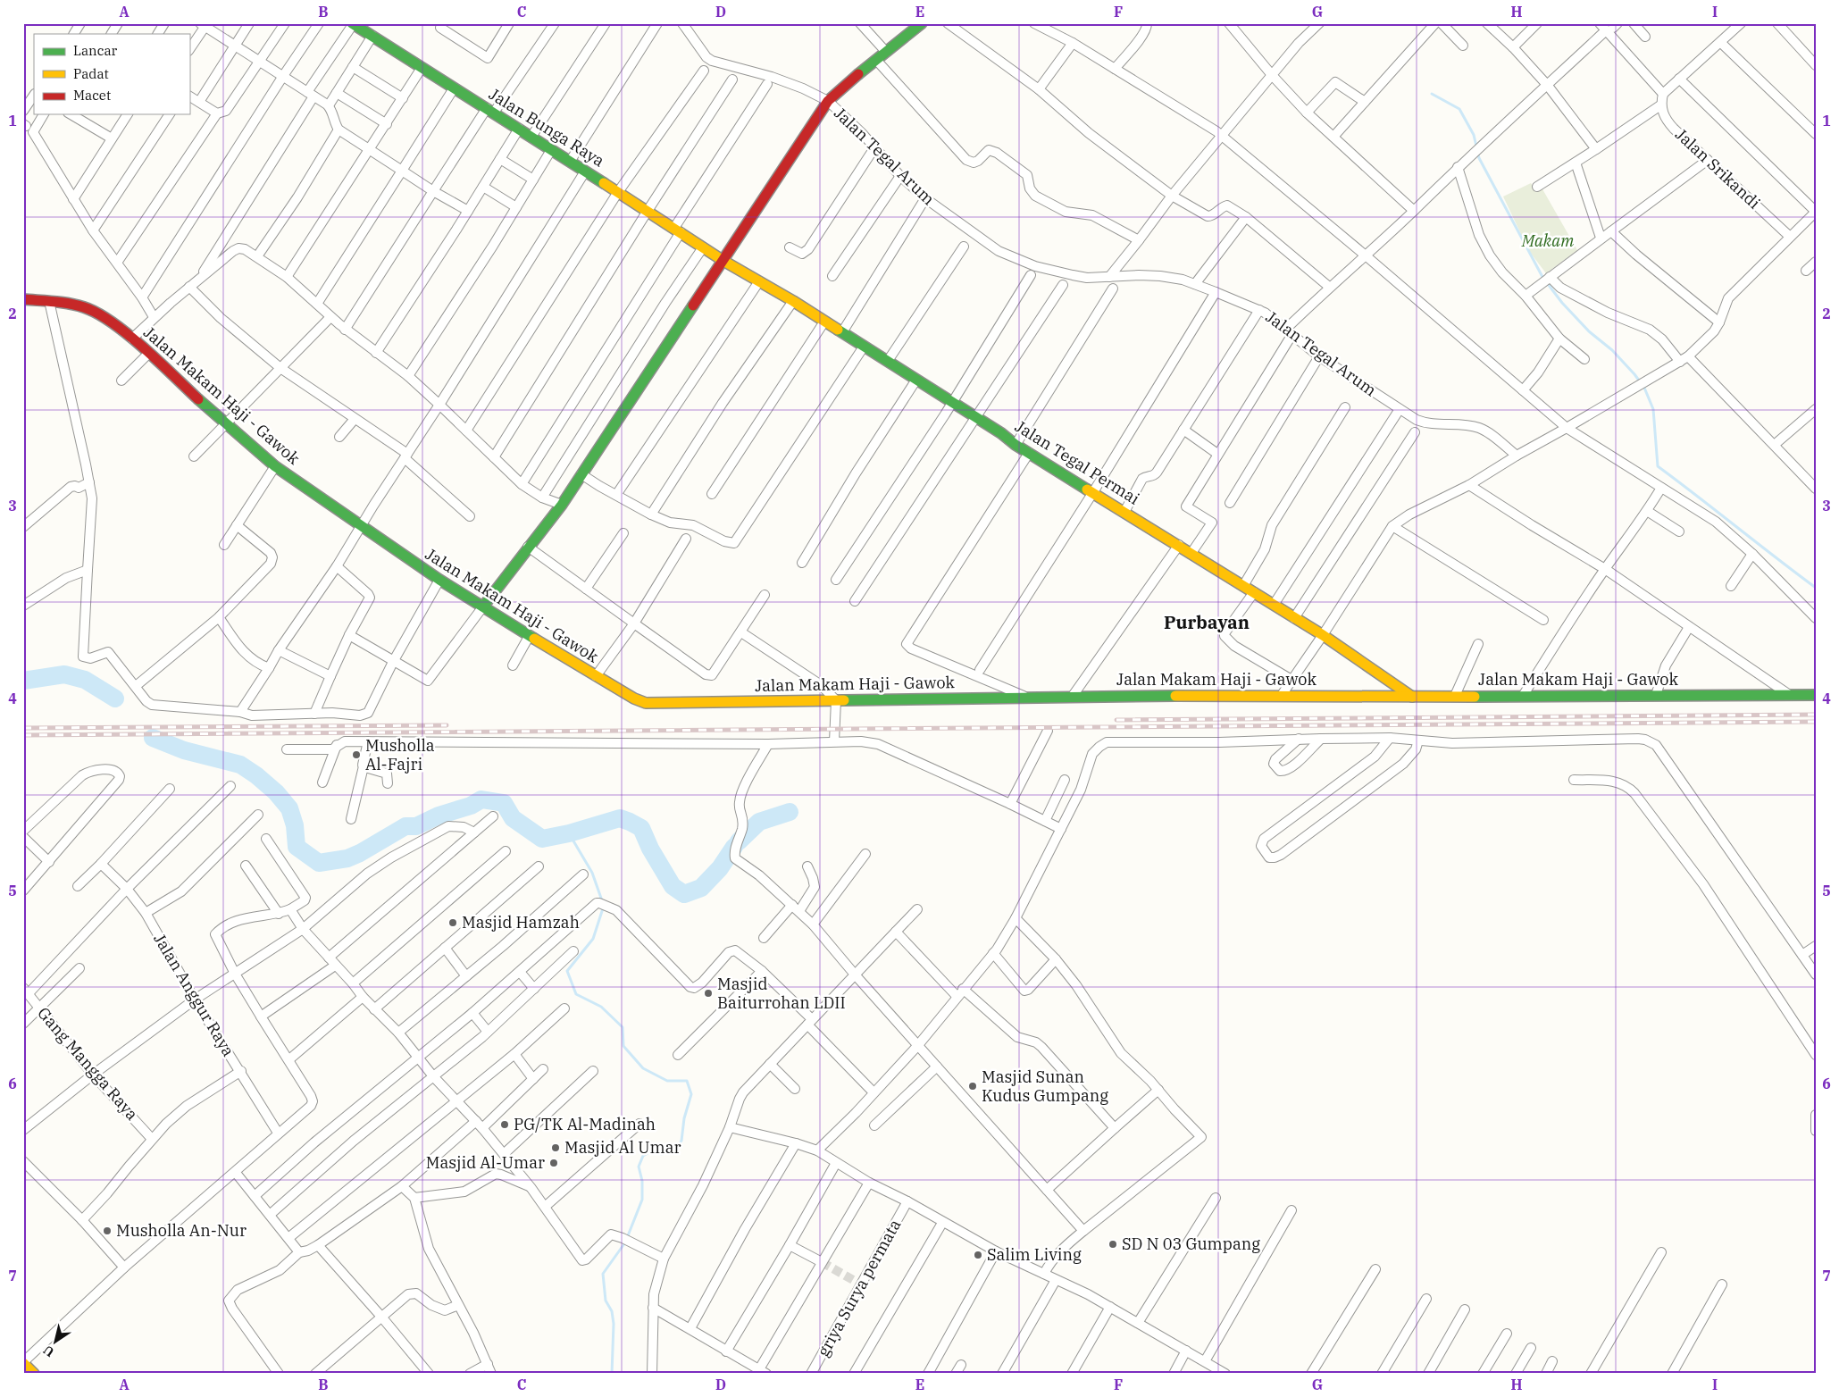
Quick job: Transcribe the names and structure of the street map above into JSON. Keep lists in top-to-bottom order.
{
  "streets": {
    "street": [
      "Jalan Bunga Raya",
      "Jalan Tegal Arum",
      "Jalan Srikandi",
      "Jalan Makam Haji - Gawok",
      "Jalan Tegal Permai",
      "Jalan Anggur Raya",
      "Gang Mangga Raya",
      "griya Surya permata"
    ]
  },
  "crossings": [
    ["Jalan Bunga Raya", "Jalan Tegal Permai"],
    ["Jalan Makam Haji - Gawok", "Jalan Tegal Permai"]
  ],
  "districts": ["Purbayan"],
  "parks": ["Makam"],
  "places": [
    "Musholla Al-Fajri",
    "Masjid Hamzah",
    "Masjid Baiturrohan LDII",
    "Masjid Sunan Kudus Gumpang",
    "PG/TK Al-Madinah",
    "Masjid Al Umar",
    "Masjid Al-Umar",
    "Musholla An-Nur",
    "SD N 03 Gumpang",
    "Salim Living"
  ],
  "legend": ["Lancar", "Padat", "Macet"],
  "north": "bottom left",
  "grid": {
    "columns": [
      "A",
      "B",
      "C",
      "D",
      "E",
      "F",
      "G",
      "H",
      "I"
    ],
    "rows": [
      "1",
      "2",
      "3",
      "4",
      "5",
      "6",
      "7"
    ]
  }
}
